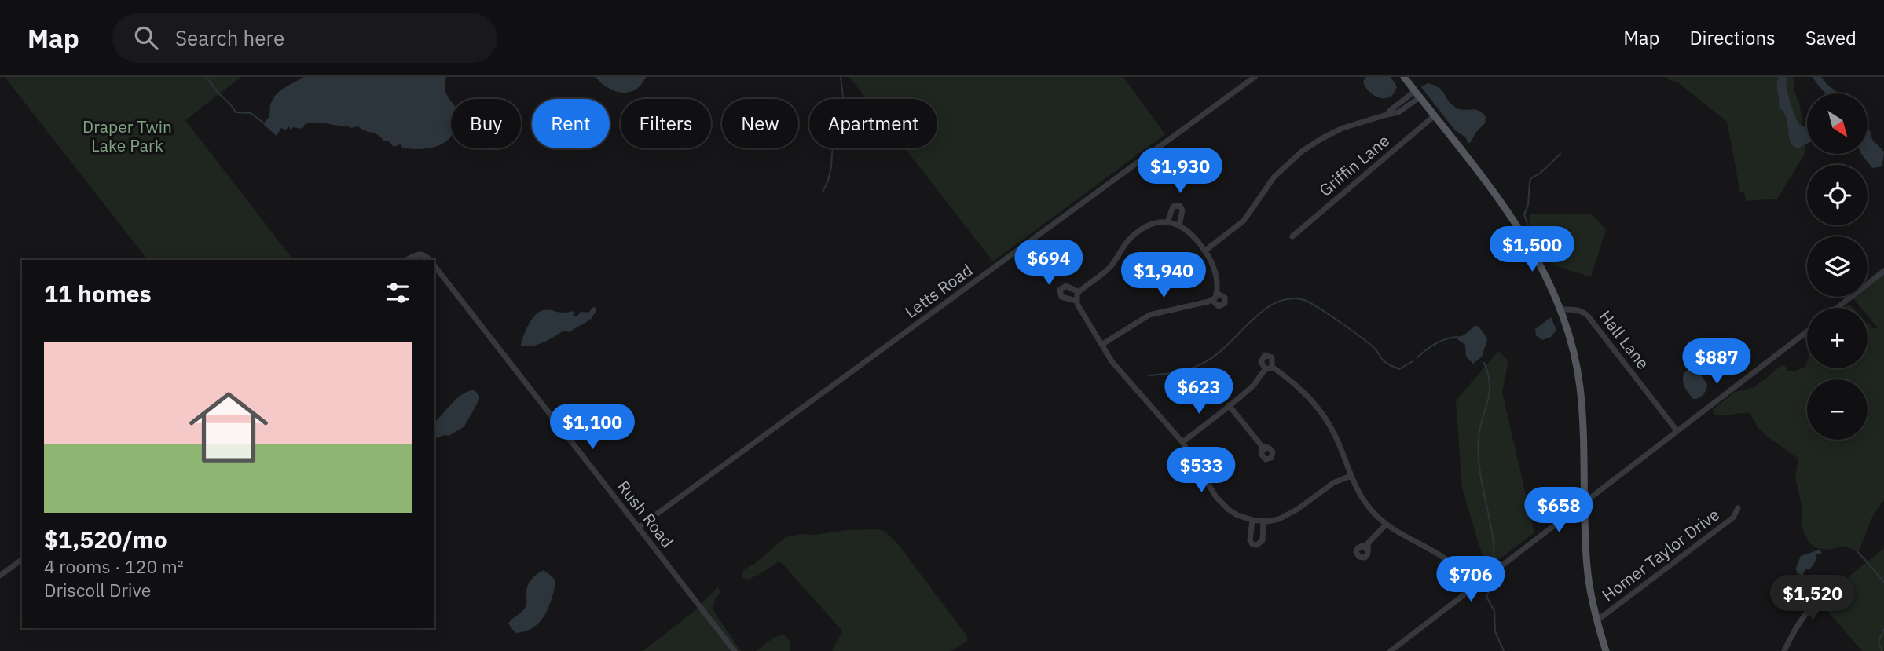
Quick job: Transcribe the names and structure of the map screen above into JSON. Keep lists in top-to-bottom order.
{
  "streets": {
    "street": [
      "Griffin Lane",
      "Letts Road",
      "Hall Lane",
      "Rush Road",
      "Homer Taylor Drive"
    ]
  },
  "crossings": [
    ["Letts Road", "Rush Road"]
  ],
  "parks": ["Draper Twin Lake Park"],
  "north": "bottom right",
  "page": {
    "header": "Map",
    "search": "Search here",
    "nav": ["Map", "Directions", "Saved"],
    "map_buttons": ["+", "−"],
    "chip": [
      "Buy",
      "Rent",
      "Filters",
      "New",
      "Apartment"
    ],
    "price": [
      "$1,930",
      "$1,500",
      "$694",
      "$1,940",
      "$887",
      "$623",
      "$1,100",
      "$533",
      "$658",
      "$706",
      "$1,520"
    ],
    "heading": "11 homes",
    "list": [
      {
        "name": "$1,520/mo",
        "note": "4 rooms · 120 m² · Driscoll Drive"
      }
    ]
  }
}
